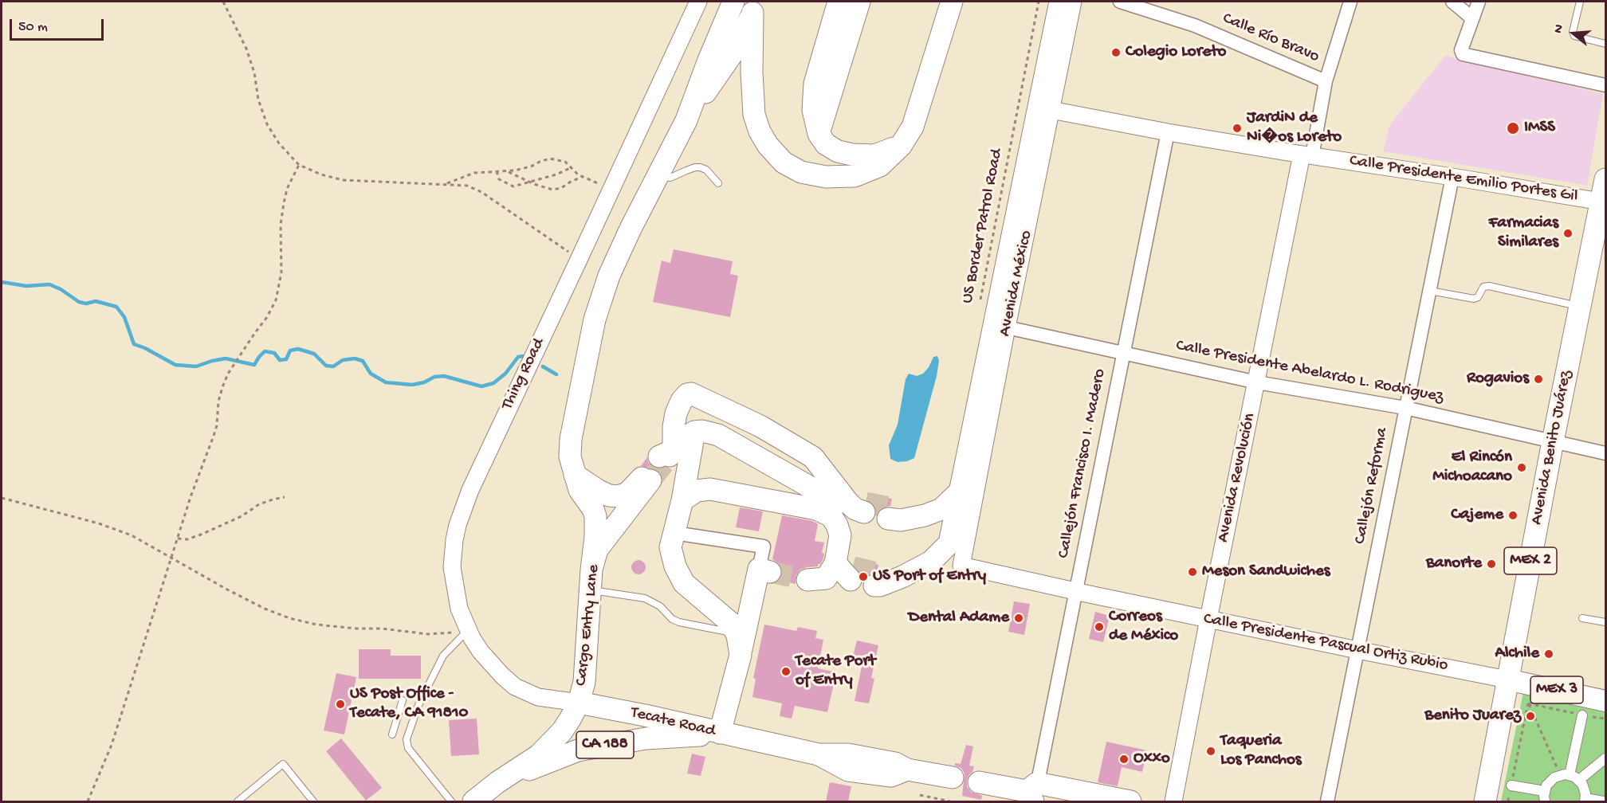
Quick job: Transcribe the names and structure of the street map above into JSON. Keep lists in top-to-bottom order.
{
  "streets": {
    "highway": [
      "Avenida Benito Juárez",
      "MEX 2",
      "Cargo Entry Lane",
      "Tecate Road",
      "CA 188"
    ],
    "main road": ["Calle Presidente Pascual Ortiz Rubio", "MEX 3"],
    "street": [
      "Calle Río Bravo",
      "Calle Presidente Emilio Portes Gil",
      "Avenida México",
      "Calle Presidente Abelardo L. Rodriguez",
      "Thing Road",
      "Callejón Francisco I. Madero",
      "Avenida Revolución",
      "Callejón Reforma"
    ],
    "path": ["US Border Patrol Road"]
  },
  "crossings": [
    ["Calle Presidente Emilio Portes Gil", "Avenida México"],
    ["Calle Presidente Emilio Portes Gil", "Avenida Benito Juárez"],
    ["Calle Presidente Emilio Portes Gil", "Callejón Francisco I. Madero"],
    ["Calle Presidente Emilio Portes Gil", "Avenida Revolución"],
    ["Calle Presidente Emilio Portes Gil", "Callejón Reforma"],
    ["Avenida México", "Calle Presidente Abelardo L. Rodriguez"],
    ["Avenida México", "Calle Presidente Pascual Ortiz Rubio"],
    ["Calle Presidente Abelardo L. Rodriguez", "Avenida Benito Juárez"],
    ["Calle Presidente Abelardo L. Rodriguez", "Callejón Francisco I. Madero"],
    ["Calle Presidente Abelardo L. Rodriguez", "Avenida Revolución"],
    ["Calle Presidente Abelardo L. Rodriguez", "Callejón Reforma"],
    ["Thing Road", "Cargo Entry Lane"],
    ["Thing Road", "Tecate Road"],
    ["Thing Road", "CA 188"],
    ["Avenida Benito Juárez", "Calle Presidente Pascual Ortiz Rubio"],
    ["Callejón Francisco I. Madero", "Calle Presidente Pascual Ortiz Rubio"],
    ["Avenida Revolución", "Calle Presidente Pascual Ortiz Rubio"],
    ["Callejón Reforma", "Calle Presidente Pascual Ortiz Rubio"],
    ["Cargo Entry Lane", "Tecate Road"],
    ["Cargo Entry Lane", "CA 188"],
    ["Tecate Road", "CA 188"]
  ],
  "places": [
    "Colegio Loreto",
    "JardiN de Ni�os Loreto",
    "IMSS",
    "Farmacias Similares",
    "Rogavios",
    "El Rincón Michoacano",
    "Cajeme",
    "Banorte",
    "Meson Sandwiches",
    "US Port of Entry",
    "Dental Adame",
    "Correos de México",
    "Alchile",
    "Tecate Port of Entry",
    "US Post Office - Tecate, CA 91810",
    "Benito Juarez",
    "Taqueria Los Panchos",
    "Oxxo"
  ],
  "scale_bar": "50 m",
  "north": "left"
}
